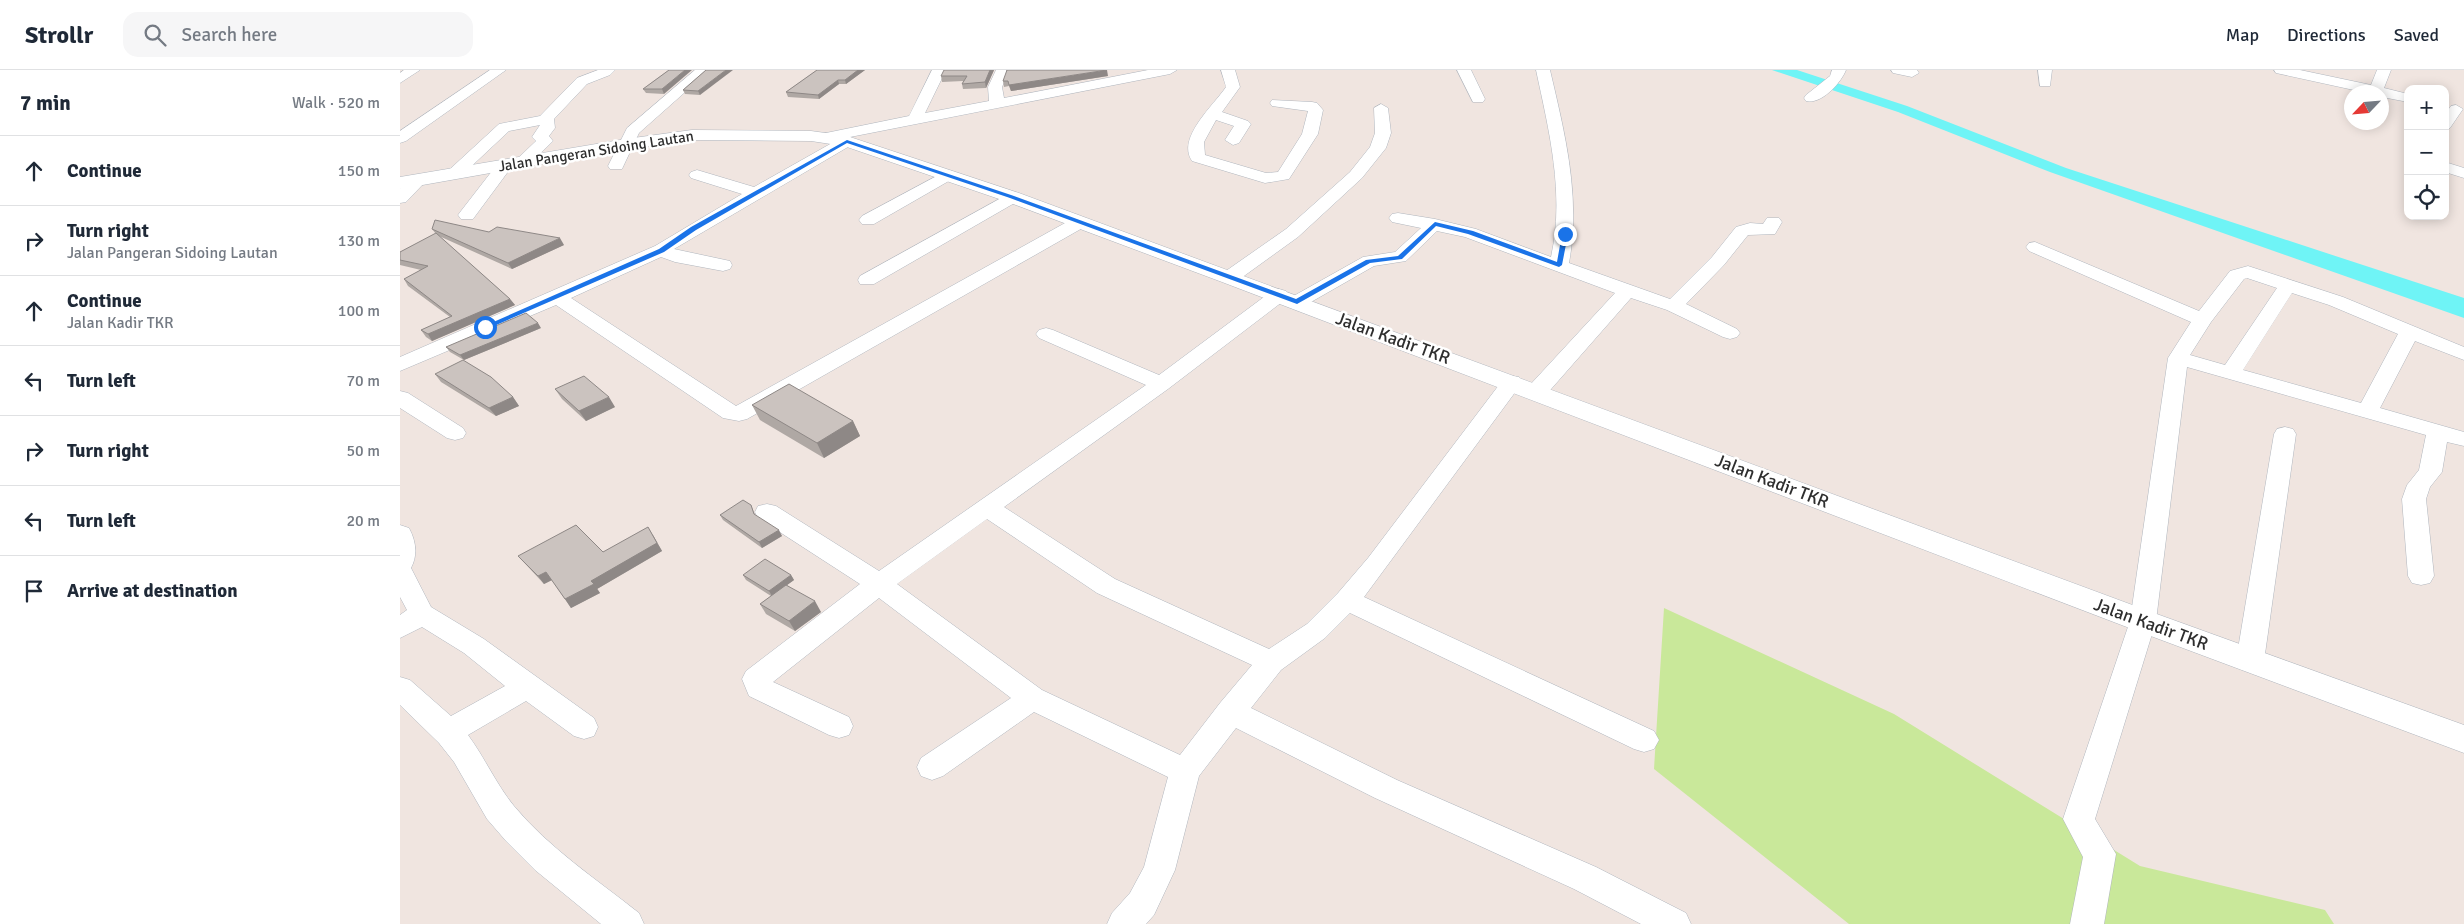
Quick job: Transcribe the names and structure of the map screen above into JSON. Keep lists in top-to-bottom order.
{
  "streets": {
    "street": ["Jalan Pangeran Sidoing Lautan", "Jalan Kadir TKR"]
  },
  "crossings": [
    ["Jalan Pangeran Sidoing Lautan", "Jalan Kadir TKR"]
  ],
  "north": "bottom left",
  "page": {
    "header": "Strollr",
    "search": "Search here",
    "nav": ["Map", "Directions", "Saved"],
    "heading": ["7 min", "Walk · 520 m"],
    "map_buttons": ["+", "−"],
    "list": [
      ["Continue", "150 m"],
      ["Turn right", "Jalan Pangeran Sidoing Lautan", "130 m"],
      ["Continue", "Jalan Kadir TKR", "100 m"],
      ["Turn left", "70 m"],
      ["Turn right", "50 m"],
      ["Turn left", "20 m"],
      "Arrive at destination"
    ]
  }
}
